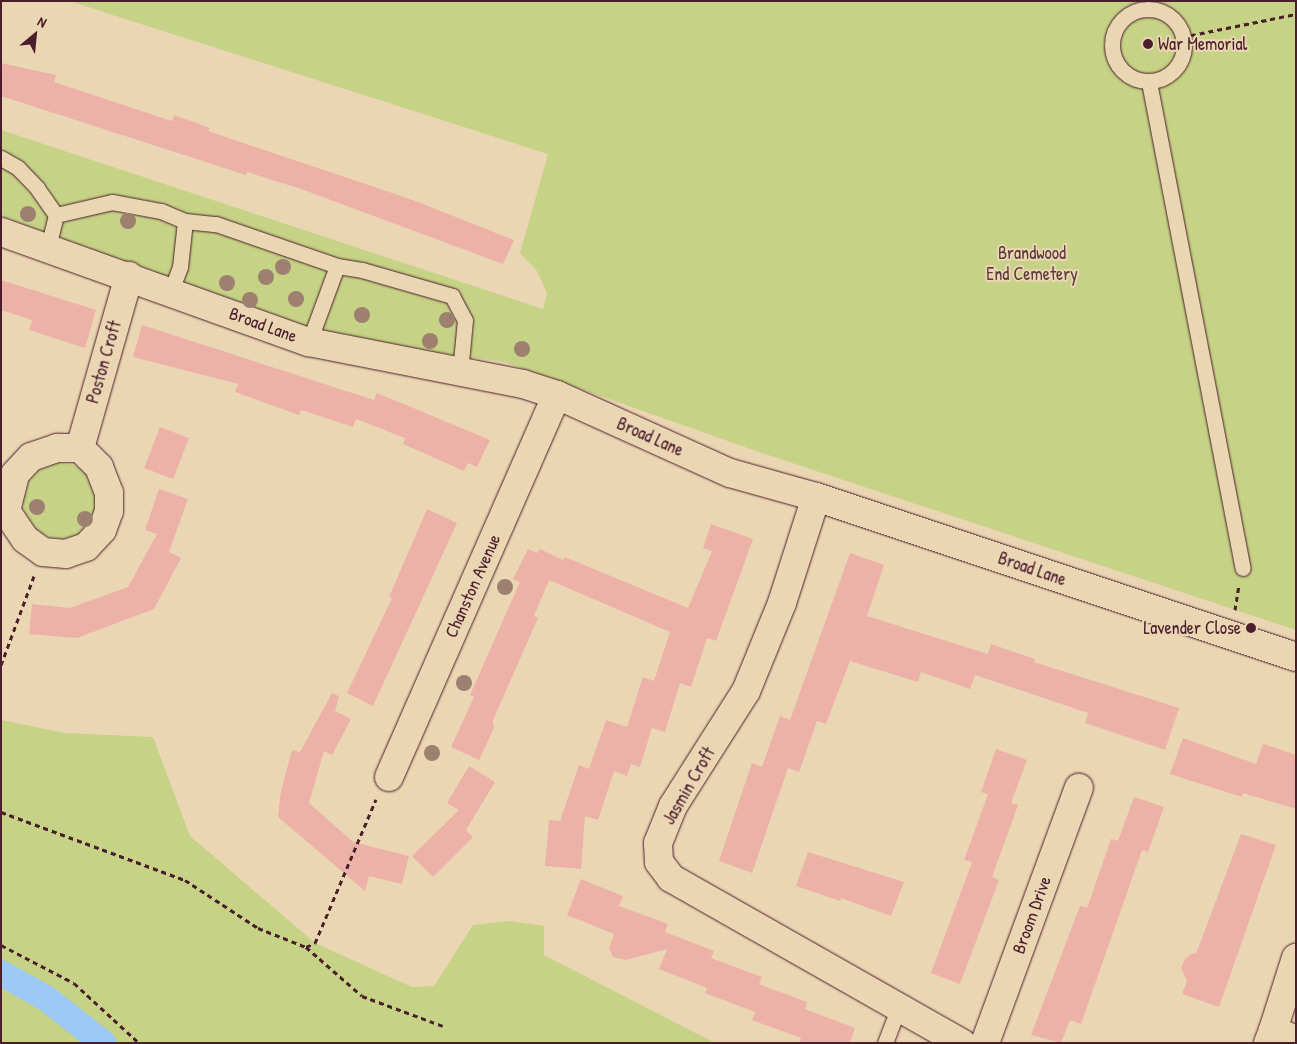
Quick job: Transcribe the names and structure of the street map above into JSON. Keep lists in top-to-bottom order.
{
  "streets": {
    "street": [
      "Broad Lane",
      "Poston Croft",
      "Chanston Avenue",
      "Jasmin Croft",
      "Broom Drive"
    ]
  },
  "crossings": [
    ["Broad Lane", "Poston Croft"],
    ["Broad Lane", "Chanston Avenue"],
    ["Broad Lane", "Jasmin Croft"]
  ],
  "parks": ["Brandwood End Cemetery"],
  "places": ["War Memorial", "Lavender Close"],
  "north": "top right"
}
